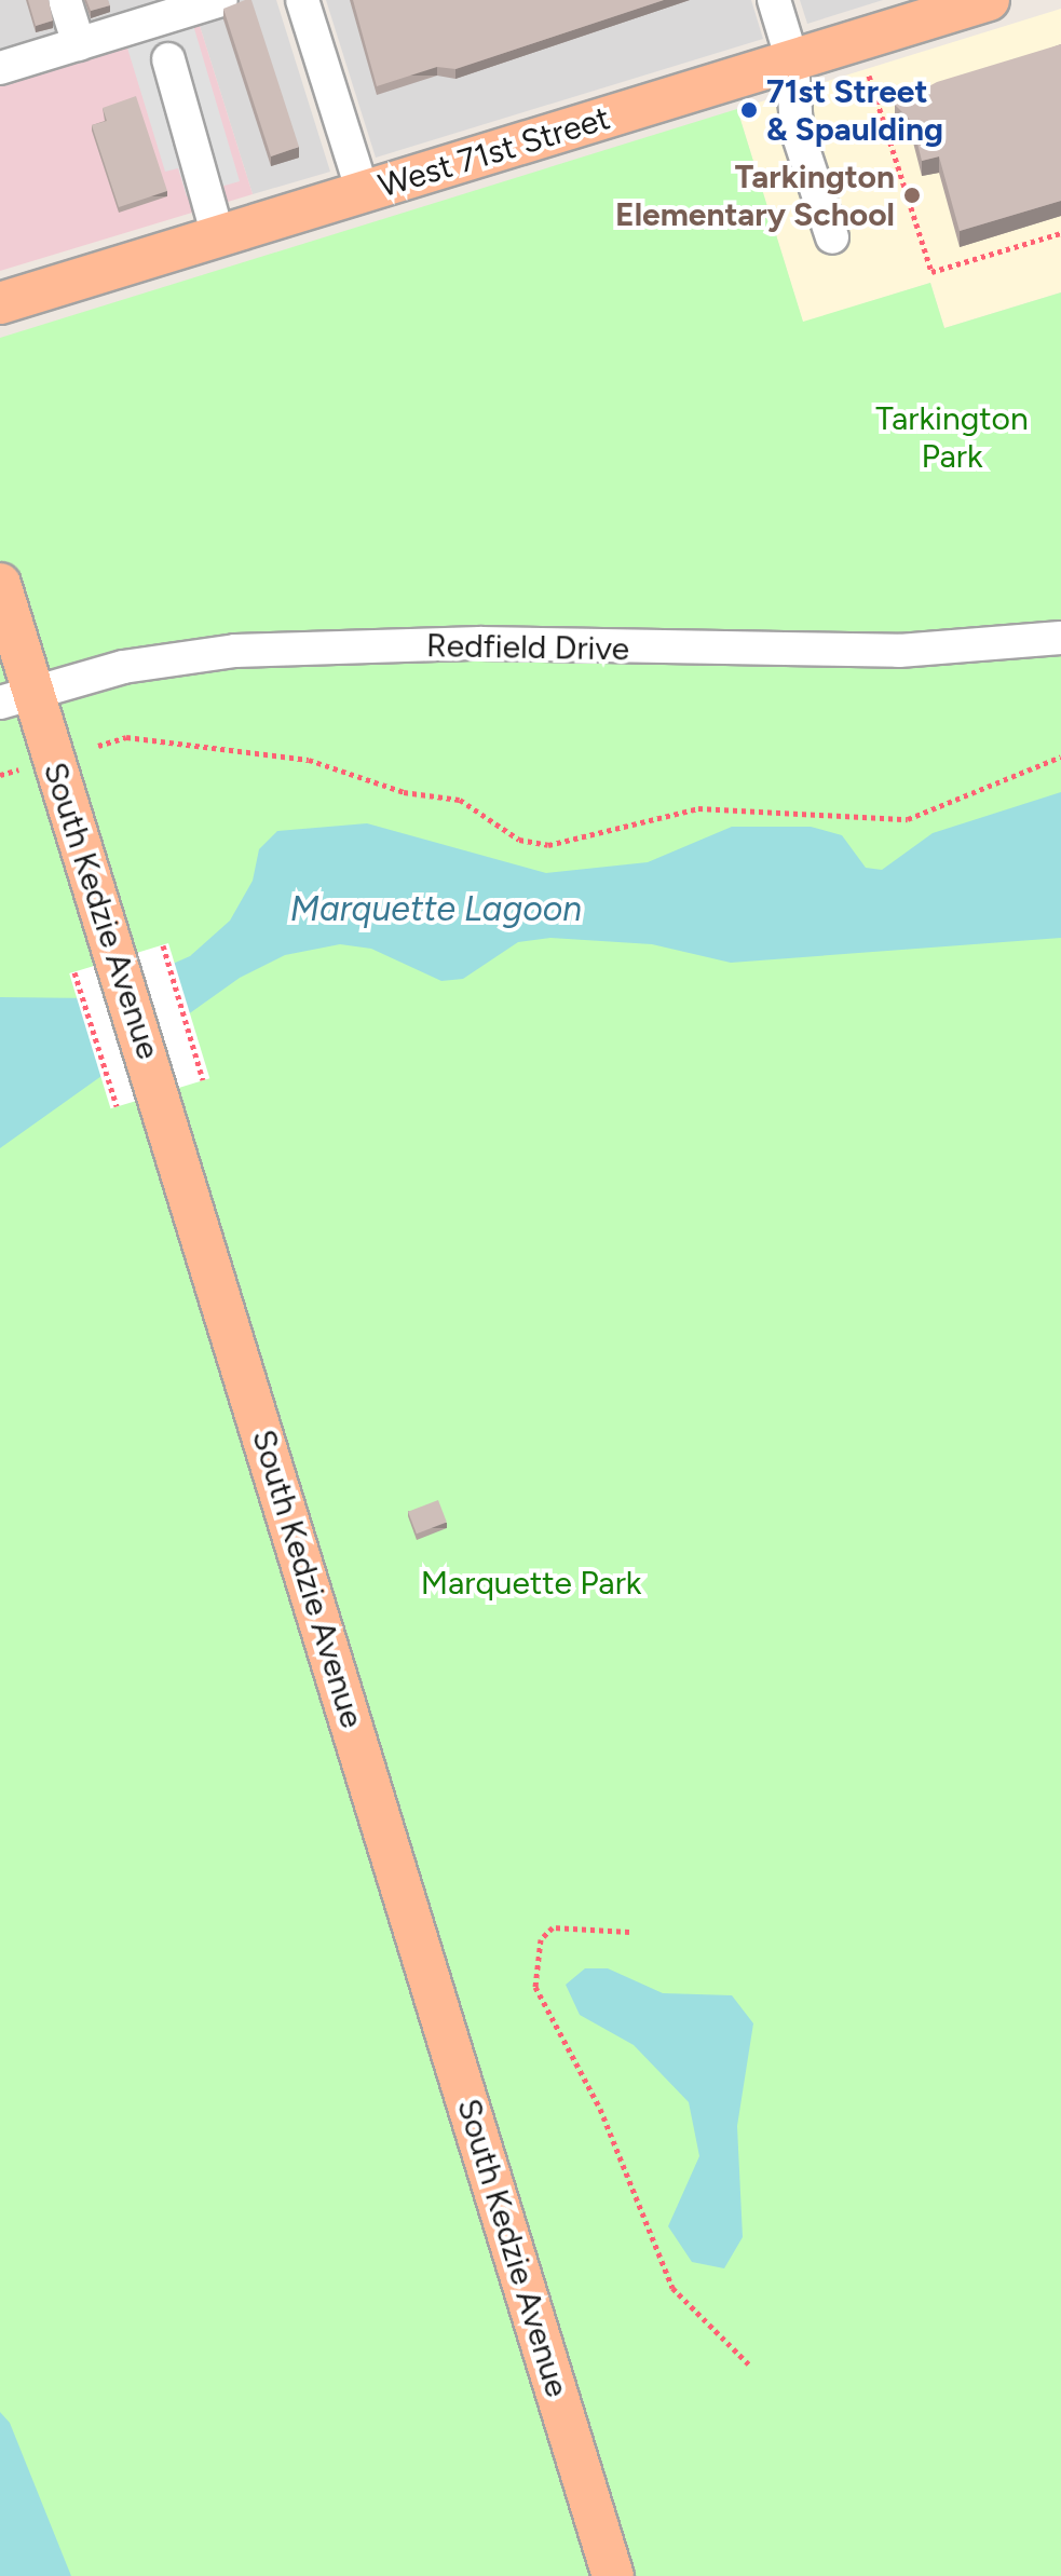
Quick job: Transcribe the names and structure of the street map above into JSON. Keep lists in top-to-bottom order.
{
  "streets": {
    "main road": ["West 71st Street", "South Kedzie Avenue"],
    "street": ["Redfield Drive"]
  },
  "crossings": [
    ["Redfield Drive", "South Kedzie Avenue"]
  ],
  "water": ["Marquette Lagoon"],
  "parks": ["Tarkington Park", "Marquette Park"],
  "places": ["71st Street & Spaulding", "Tarkington Elementary School"]
}
